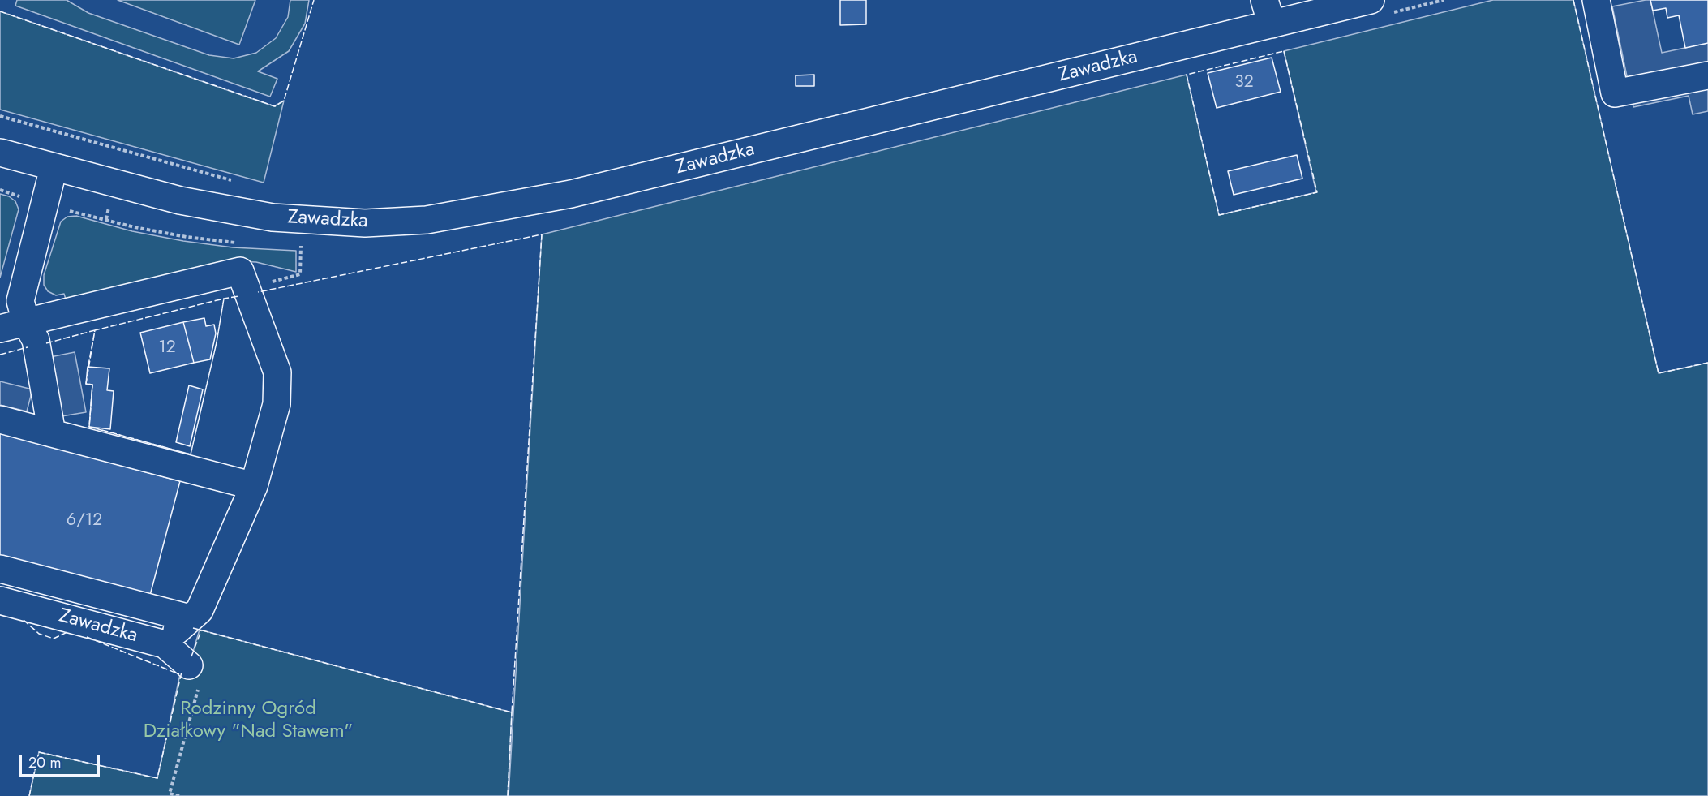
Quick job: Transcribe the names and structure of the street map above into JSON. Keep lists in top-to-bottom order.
{
  "streets": {
    "street": ["Zawadzka"]
  },
  "parks": ["Rodzinny Ogród Działkowy \"Nad Stawem\""],
  "house_numbers": ["32", "12", "6/12"],
  "scale_bar": "20 m"
}
